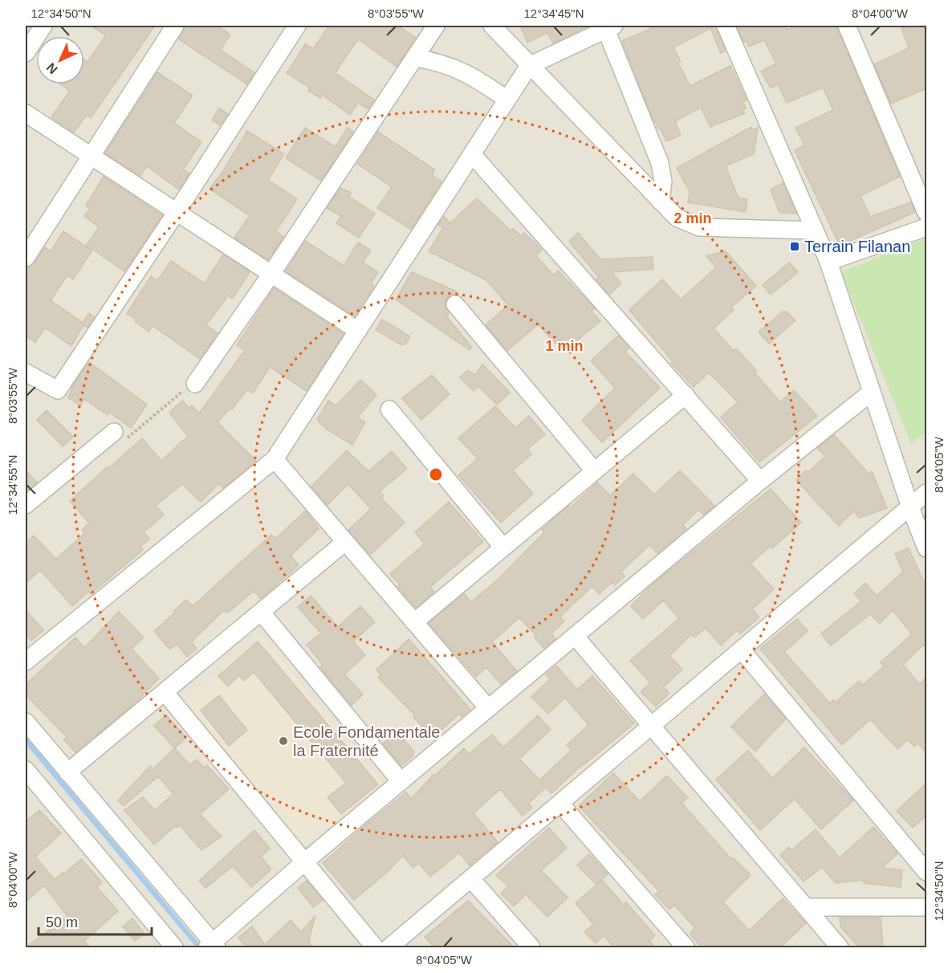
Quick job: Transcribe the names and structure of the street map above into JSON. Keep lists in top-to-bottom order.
{
  "places": {
    "transit": ["Terrain Filanan"],
    "other": ["Ecole Fondamentale la Fraternité"]
  },
  "scale_bar": "50 m",
  "north": "bottom left",
  "coordinates": [
    "12°34'50\"N",
    "8°03'55\"W",
    "12°34'45\"N",
    "8°04'00\"W",
    "8°04'05\"W",
    "12°34'55\"N"
  ],
  "rings": ["2 min", "1 min"]
}
